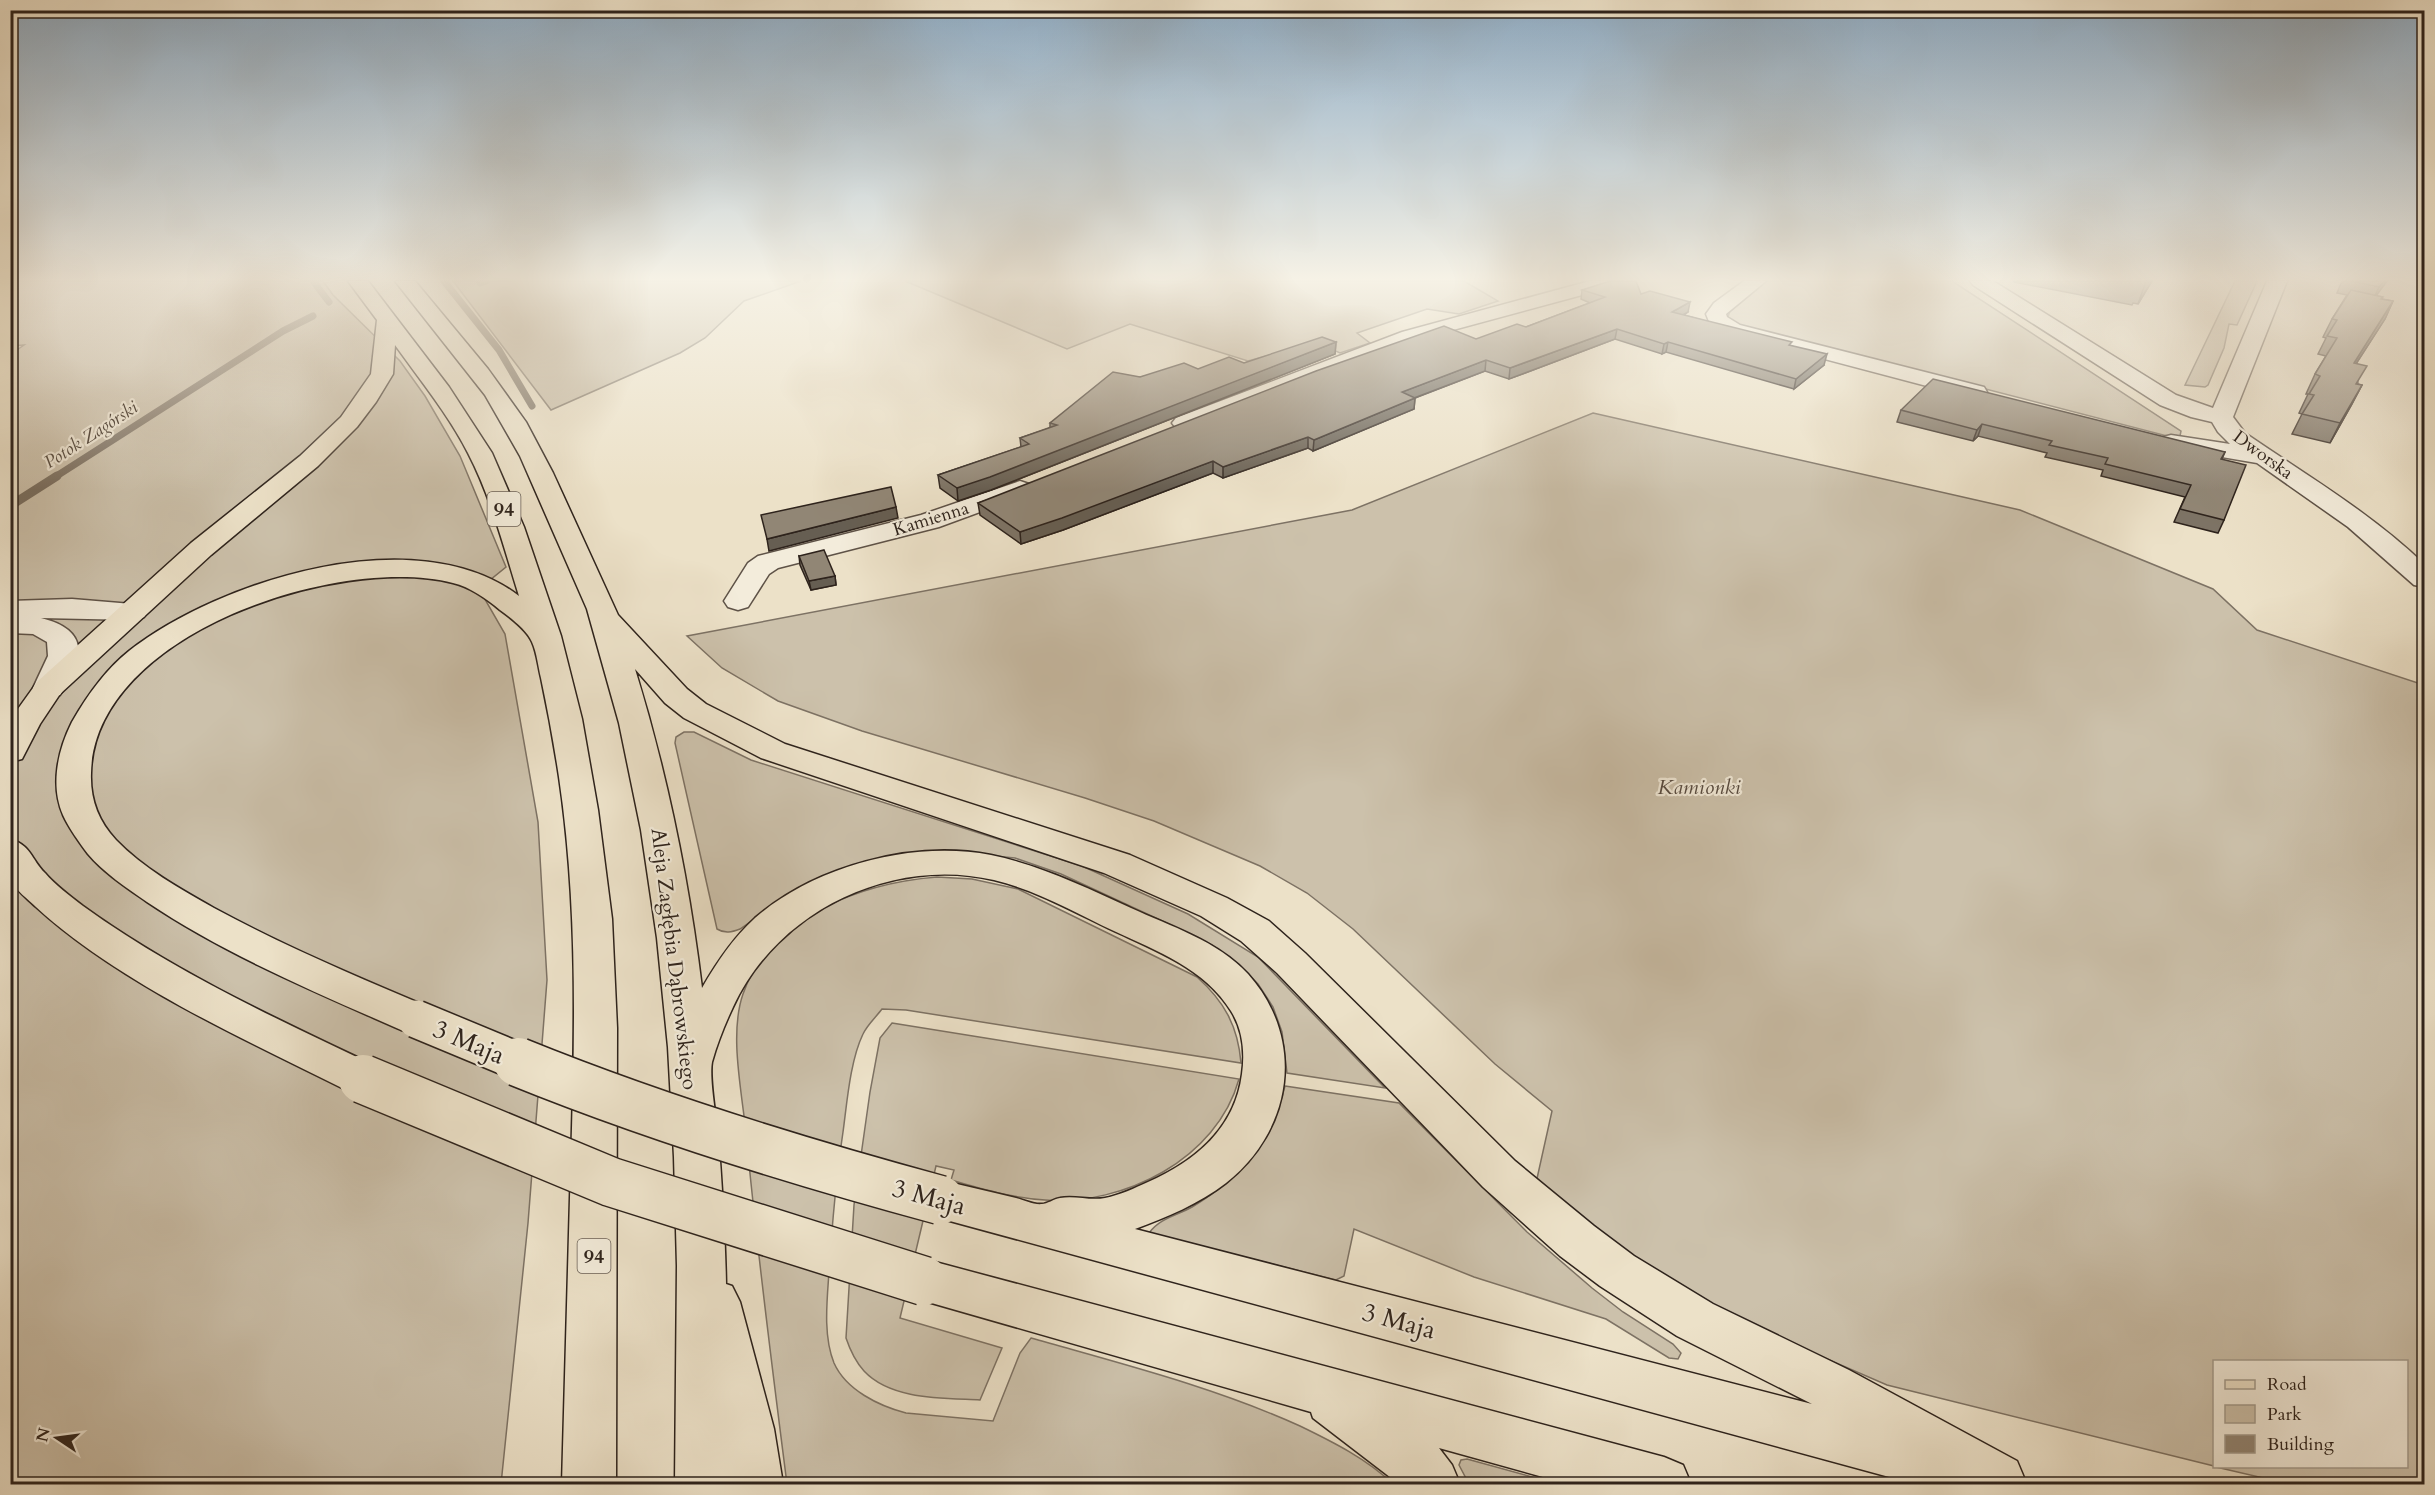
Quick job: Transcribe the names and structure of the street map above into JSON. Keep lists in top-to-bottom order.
{
  "streets": {
    "main road": ["94", "Aleja Zagłębia Dąbrowskiego", "3 Maja"],
    "street": ["Dworska", "Kamienna"]
  },
  "water": ["Potok Zagórski"],
  "parks": ["Kamionki"],
  "legend": ["Road", "Park", "Building"],
  "north": "left"
}
